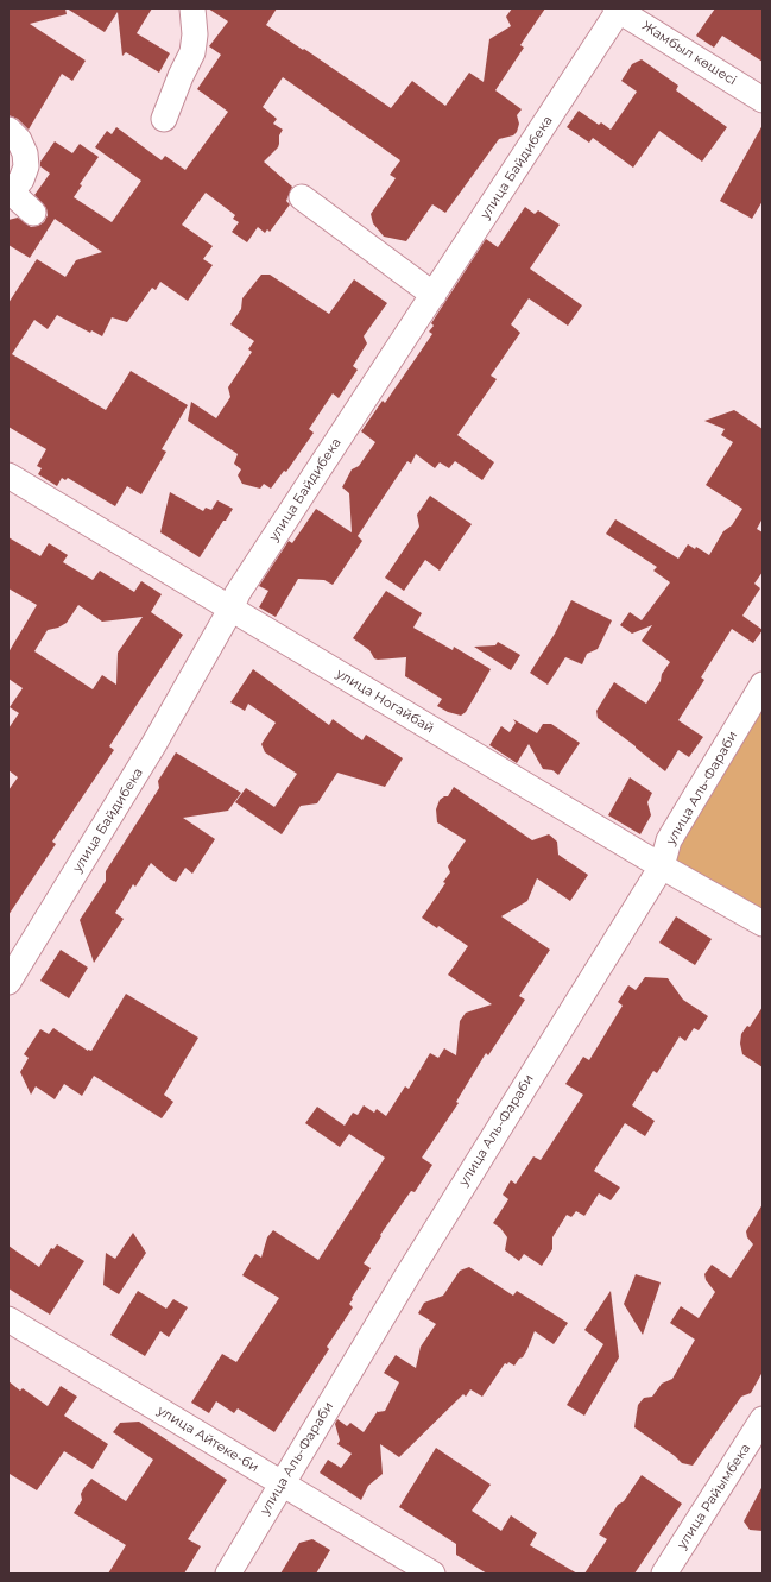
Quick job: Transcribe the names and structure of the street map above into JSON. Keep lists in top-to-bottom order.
{
  "streets": {
    "street": [
      "Жамбыл көшесі",
      "улица Байдибека",
      "улица Ногайбай",
      "улица Аль-Фараби",
      "улица Айтеке-би",
      "улица Райымбека"
    ]
  },
  "crossings": [
    ["Жамбыл көшесі", "улица Байдибека"],
    ["улица Байдибека", "улица Ногайбай"],
    ["улица Ногайбай", "улица Аль-Фараби"],
    ["улица Аль-Фараби", "улица Айтеке-би"]
  ]
}
